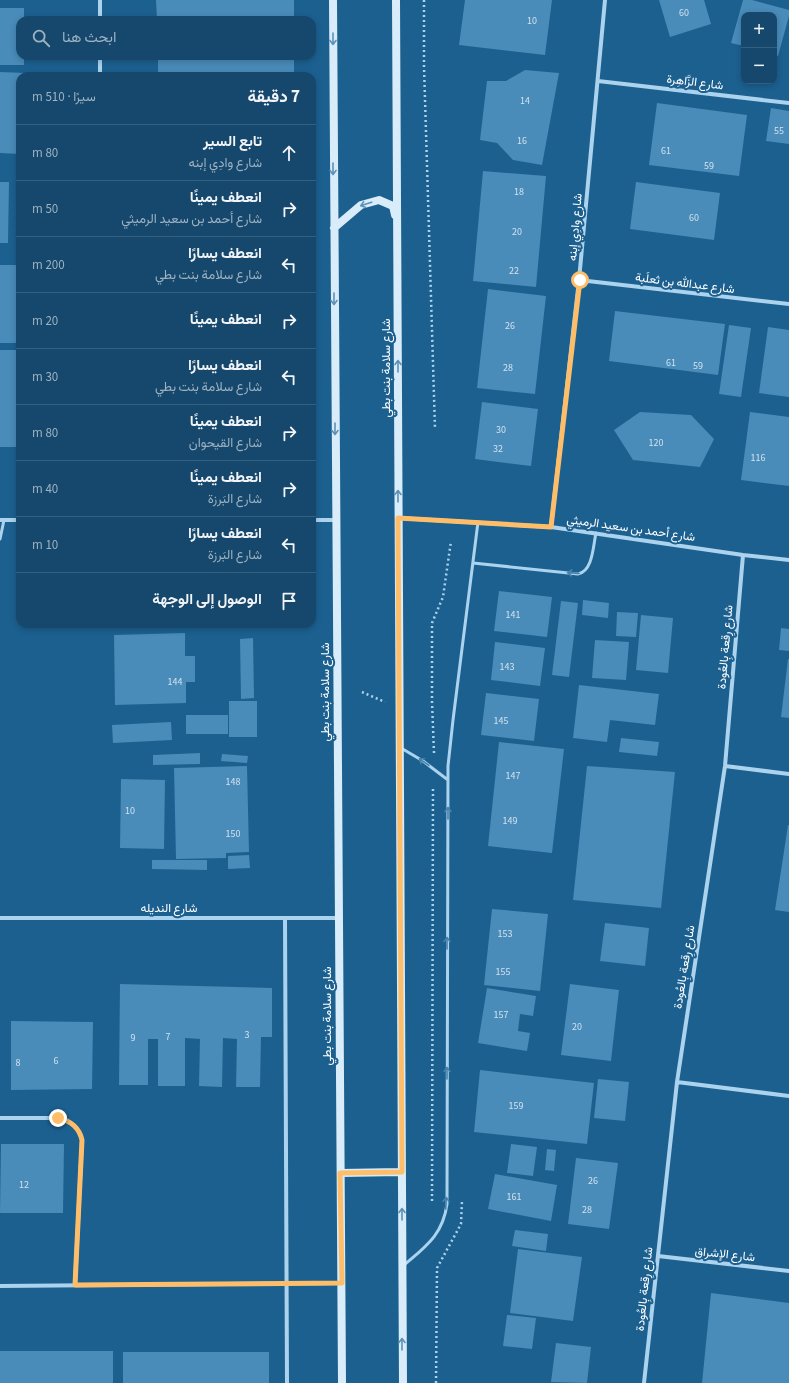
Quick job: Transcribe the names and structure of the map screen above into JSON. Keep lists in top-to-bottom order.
{
  "streets": {
    "main road": ["شارع سلامة بنت بطي"],
    "street": [
      "شارع الزَّاهِرة",
      "شارع وادِي إبنه",
      "شارع عبدالله بن ثعلَبة",
      "شارع أحمد بن سعيد الرميثي",
      "شارع رِقعة بِالعُودة",
      "شارع النديله",
      "شارع الإشراق"
    ]
  },
  "crossings": [
    ["شارع الزَّاهِرة", "شارع وادِي إبنه"],
    ["شارع وادِي إبنه", "شارع عبدالله بن ثعلَبة"],
    ["شارع وادِي إبنه", "شارع أحمد بن سعيد الرميثي"],
    ["شارع سلامة بنت بطي", "شارع أحمد بن سعيد الرميثي"],
    ["شارع سلامة بنت بطي", "شارع النديله"],
    ["شارع أحمد بن سعيد الرميثي", "شارع رِقعة بِالعُودة"],
    ["شارع رِقعة بِالعُودة", "شارع الإشراق"]
  ],
  "house_numbers": [
    "60",
    "10",
    "14",
    "55",
    "16",
    "61",
    "59",
    "18",
    "60",
    "20",
    "22",
    "26",
    "61",
    "59",
    "28",
    "30",
    "120",
    "32",
    "116",
    "141",
    "143",
    "144",
    "145",
    "147",
    "148",
    "10",
    "149",
    "150",
    "153",
    "155",
    "157",
    "20",
    "3",
    "7",
    "9",
    "6",
    "8",
    "159",
    "26",
    "12",
    "161",
    "28"
  ],
  "page": {
    "map_buttons": ["+", "−"],
    "search": "ابحث هنا",
    "heading": ["7 دقيقة", "سيرًا · 510 m"],
    "list": [
      ["تابع السير", "شارع وادِي إبنه", "80 m"],
      ["انعطف يمينًا", "شارع أحمد بن سعيد الرميثي", "50 m"],
      ["انعطف يسارًا", "شارع سلامة بنت بطي", "200 m"],
      ["انعطف يمينًا", "20 m"],
      ["انعطف يسارًا", "شارع سلامة بنت بطي", "30 m"],
      ["انعطف يمينًا", "شارع القيحوان", "80 m"],
      ["انعطف يمينًا", "شارع البَرزة", "40 m"],
      ["انعطف يسارًا", "شارع البَرزة", "10 m"],
      "الوصول إلى الوجهة"
    ]
  }
}
